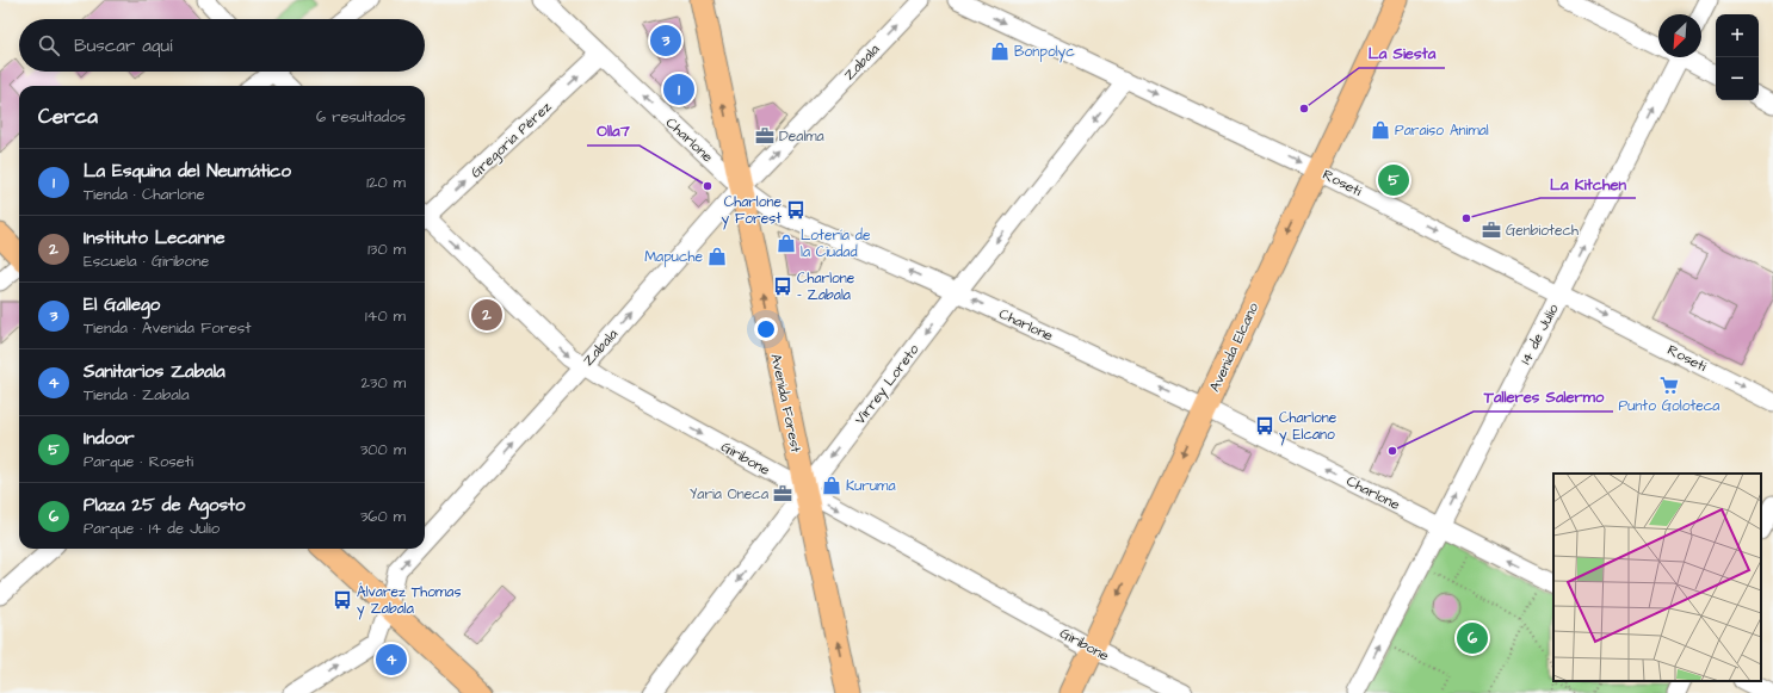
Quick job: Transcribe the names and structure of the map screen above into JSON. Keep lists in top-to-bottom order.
{
  "streets": {
    "main road": ["Avenida Elcano", "Avenida Forest"],
    "street": [
      "Zabala",
      "Gregoria Pérez",
      "Charlone",
      "Roseti",
      "14 de Julio",
      "Virrey Loreto",
      "Giribone"
    ]
  },
  "crossings": [
    ["Zabala", "Charlone"],
    ["Zabala", "Avenida Forest"],
    ["Zabala", "Giribone"],
    ["Gregoria Pérez", "Charlone"],
    ["Charlone", "14 de Julio"],
    ["Charlone", "Avenida Elcano"],
    ["Charlone", "Virrey Loreto"],
    ["Charlone", "Avenida Forest"],
    ["Roseti", "14 de Julio"],
    ["Roseti", "Avenida Elcano"],
    ["Roseti", "Virrey Loreto"],
    ["Avenida Elcano", "Giribone"],
    ["Virrey Loreto", "Avenida Forest"],
    ["Virrey Loreto", "Giribone"],
    ["Avenida Forest", "Giribone"]
  ],
  "one_way": [
    "Zabala",
    "Gregoria Pérez",
    "Charlone",
    "Roseti",
    "14 de Julio",
    "Avenida Elcano",
    "Virrey Loreto",
    "Avenida Forest",
    "Giribone"
  ],
  "places": {
    "shop": [
      "Bonpolyc",
      "Paraíso Animal",
      "Lotería de la Ciudad",
      "Mapuche",
      "Kuruma"
    ],
    "other": [
      "La Siesta",
      "Olla7",
      "La Kitchen",
      "Talleres Salermo"
    ],
    "office": ["Dealma", "Genbiotech", "Yaria Oneca"],
    "bus stop": [
      "Charlone y Forest",
      "Charlone - Zabala",
      "Charlone y Elcano",
      "Álvarez Thomas y Zabala"
    ],
    "supermarket": ["Punto Goloteca"]
  },
  "north": "bottom left",
  "page": {
    "map_buttons": ["+", "−"],
    "search": "Buscar aquí",
    "pins": [
      "3",
      "1",
      "5",
      "2",
      "6",
      "4"
    ],
    "heading": ["Cerca", "6 resultados"],
    "list": [
      {
        "mark": "1",
        "name": "La Esquina del Neumático",
        "note": "Tienda · Charlone",
        "value": "120 m"
      },
      {
        "mark": "2",
        "name": "Instituto Lecanne",
        "note": "Escuela · Giribone",
        "value": "130 m"
      },
      {
        "mark": "3",
        "name": "El Gallego",
        "note": "Tienda · Avenida Forest",
        "value": "140 m"
      },
      {
        "mark": "4",
        "name": "Sanitarios Zabala",
        "note": "Tienda · Zabala",
        "value": "230 m"
      },
      {
        "mark": "5",
        "name": "Indoor",
        "note": "Parque · Roseti",
        "value": "300 m"
      },
      {
        "mark": "6",
        "name": "Plaza 25 de Agosto",
        "note": "Parque · 14 de Julio",
        "value": "360 m"
      }
    ]
  }
}
